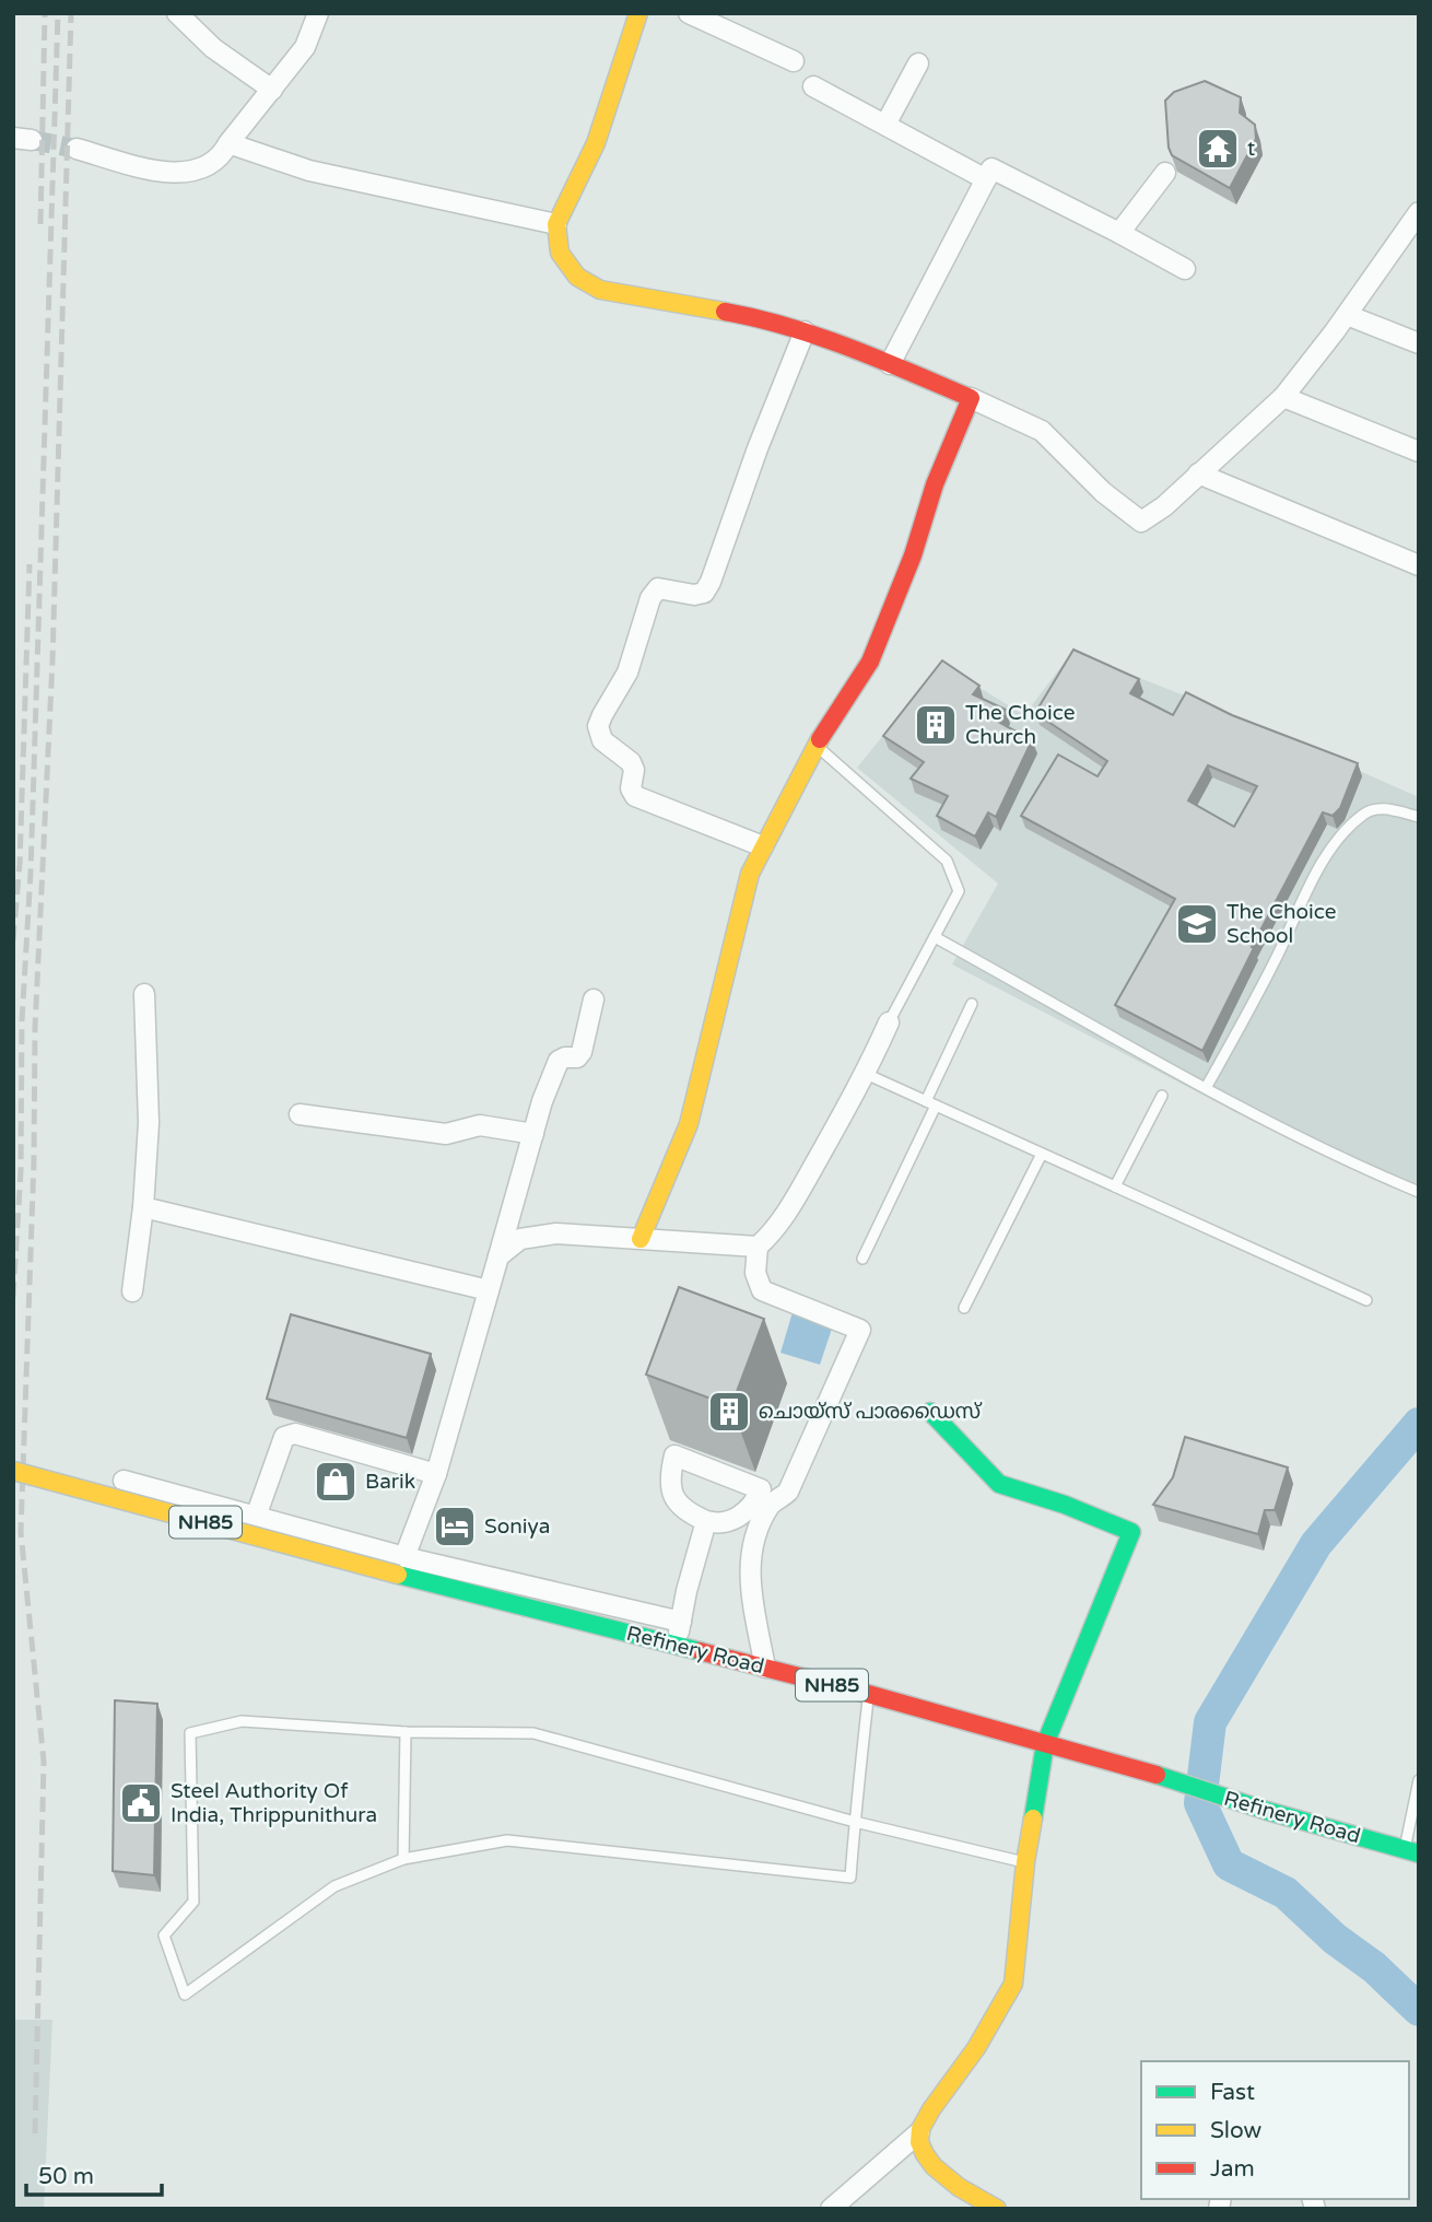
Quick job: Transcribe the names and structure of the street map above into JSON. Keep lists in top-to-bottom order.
{
  "streets": {
    "main road": ["NH85", "Refinery Road"]
  },
  "places": {
    "temple": ["t"],
    "building": ["The Choice Church", "ചൊയ്സ് പാരഡൈസ്"],
    "school or university": ["The Choice School"],
    "shop": ["Barik"],
    "hotel": ["Soniya"],
    "public building": ["Steel Authority Of India, Thrippunithura"]
  },
  "legend": ["Fast", "Slow", "Jam"],
  "scale_bar": "50 m"
}
